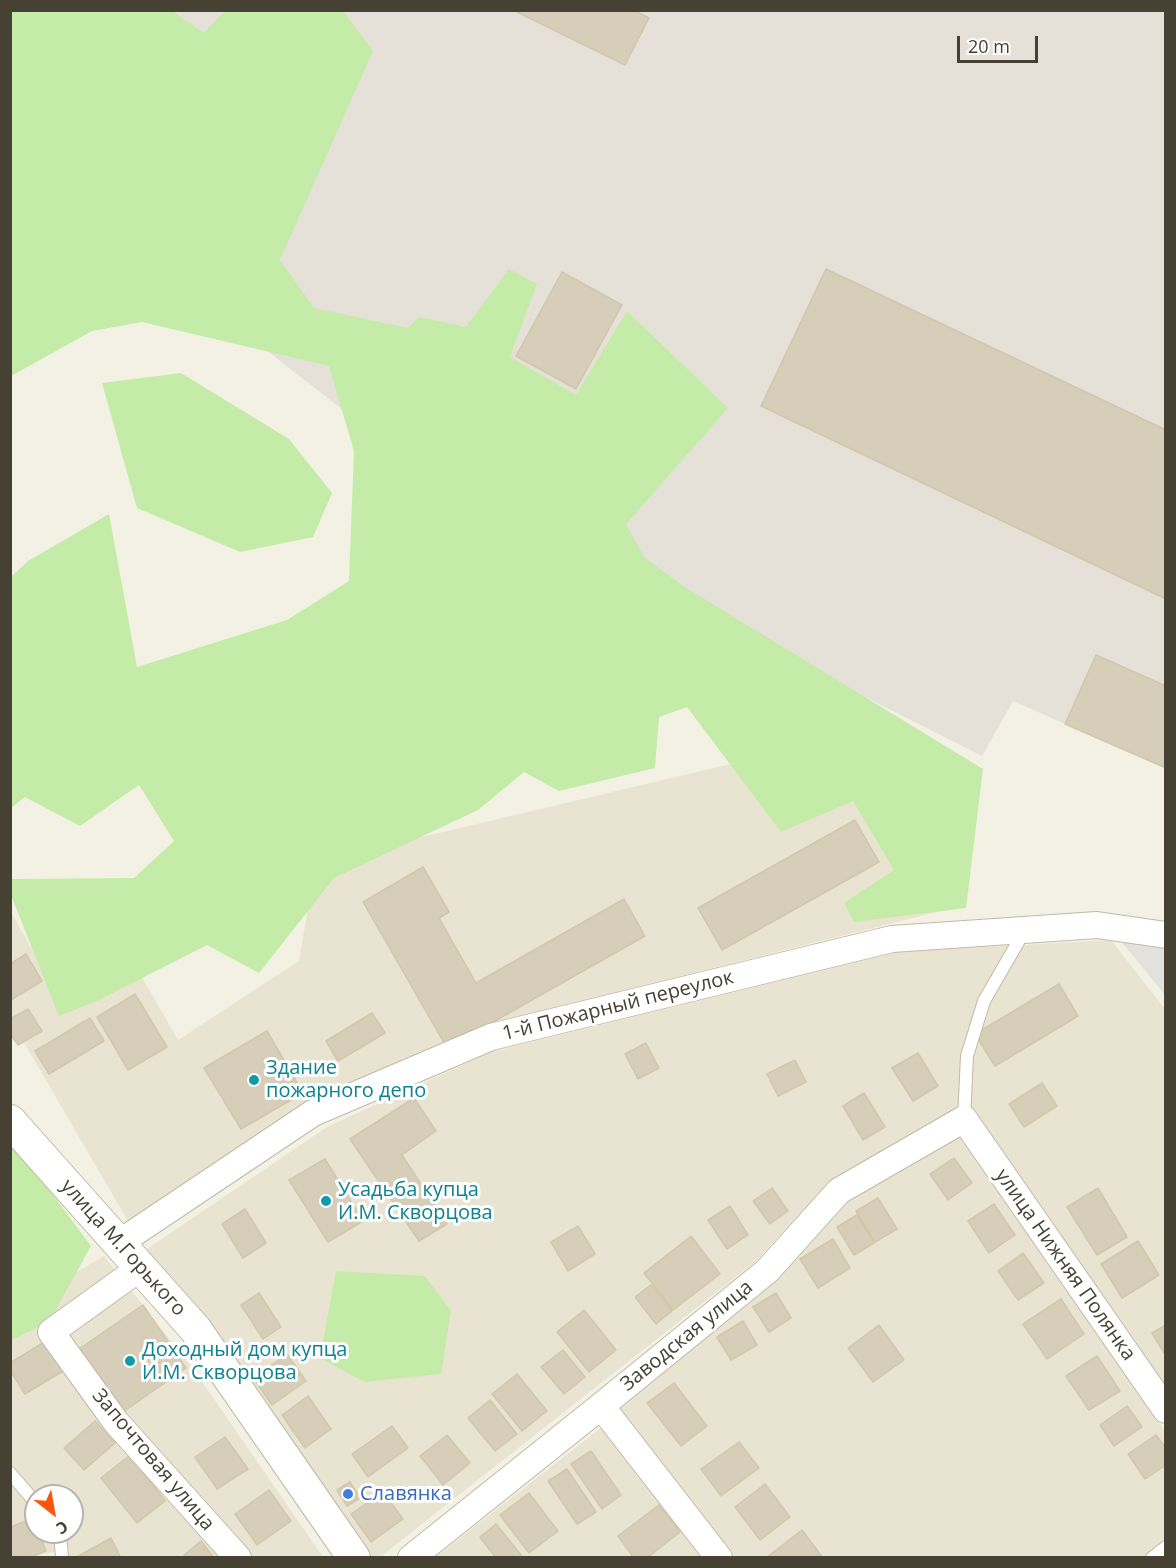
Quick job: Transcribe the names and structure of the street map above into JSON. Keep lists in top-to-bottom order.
{
  "streets": {
    "street": [
      "1-й Пожарный переулок",
      "улица М.Горького",
      "улица Нижняя Полянка",
      "Заводская улица",
      "Започтовая улица"
    ]
  },
  "crossings": [
    ["1-й Пожарный переулок", "улица М.Горького"],
    ["улица М.Горького", "Започтовая улица"],
    ["улица Нижняя Полянка", "Заводская улица"]
  ],
  "places": [
    "Здание пожарного депо",
    "Усадьба купца И.М. Скворцова",
    "Доходный дом купца И.М. Скворцова",
    "Славянка"
  ],
  "scale_bar": "20 m",
  "north": "bottom right"
}
